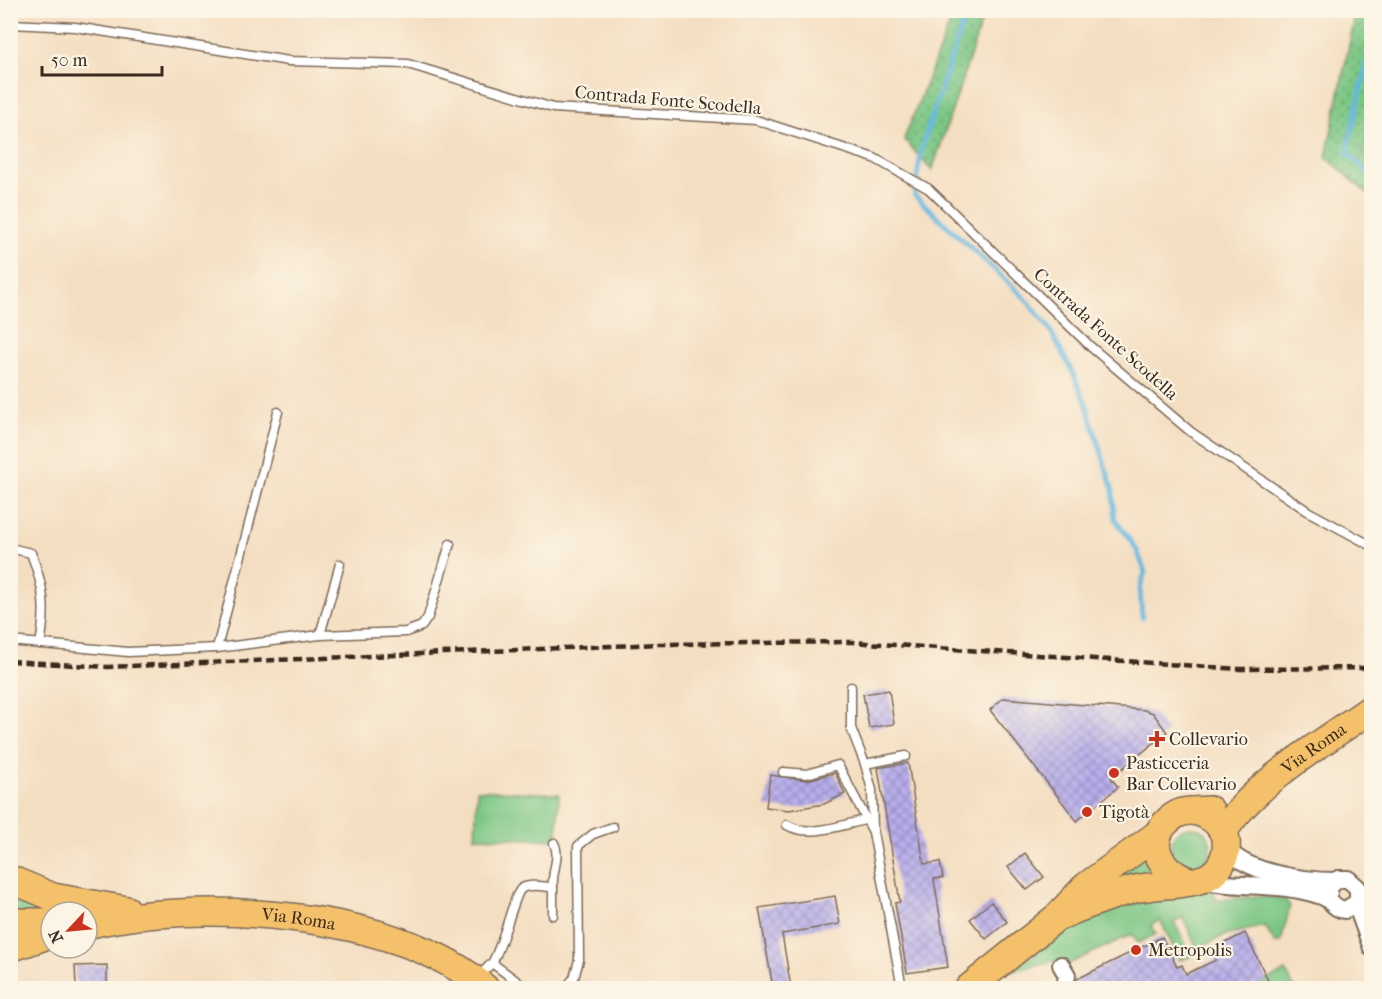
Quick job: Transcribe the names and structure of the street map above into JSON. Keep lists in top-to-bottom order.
{
  "streets": {
    "main road": ["Via Roma"],
    "lane": ["Contrada Fonte Scodella"]
  },
  "places": {
    "health": ["Collevario"],
    "other": ["Pasticceria Bar Collevario", "Tigotà", "Metropolis"]
  },
  "scale_bar": "50 m",
  "north": "bottom left"
}
